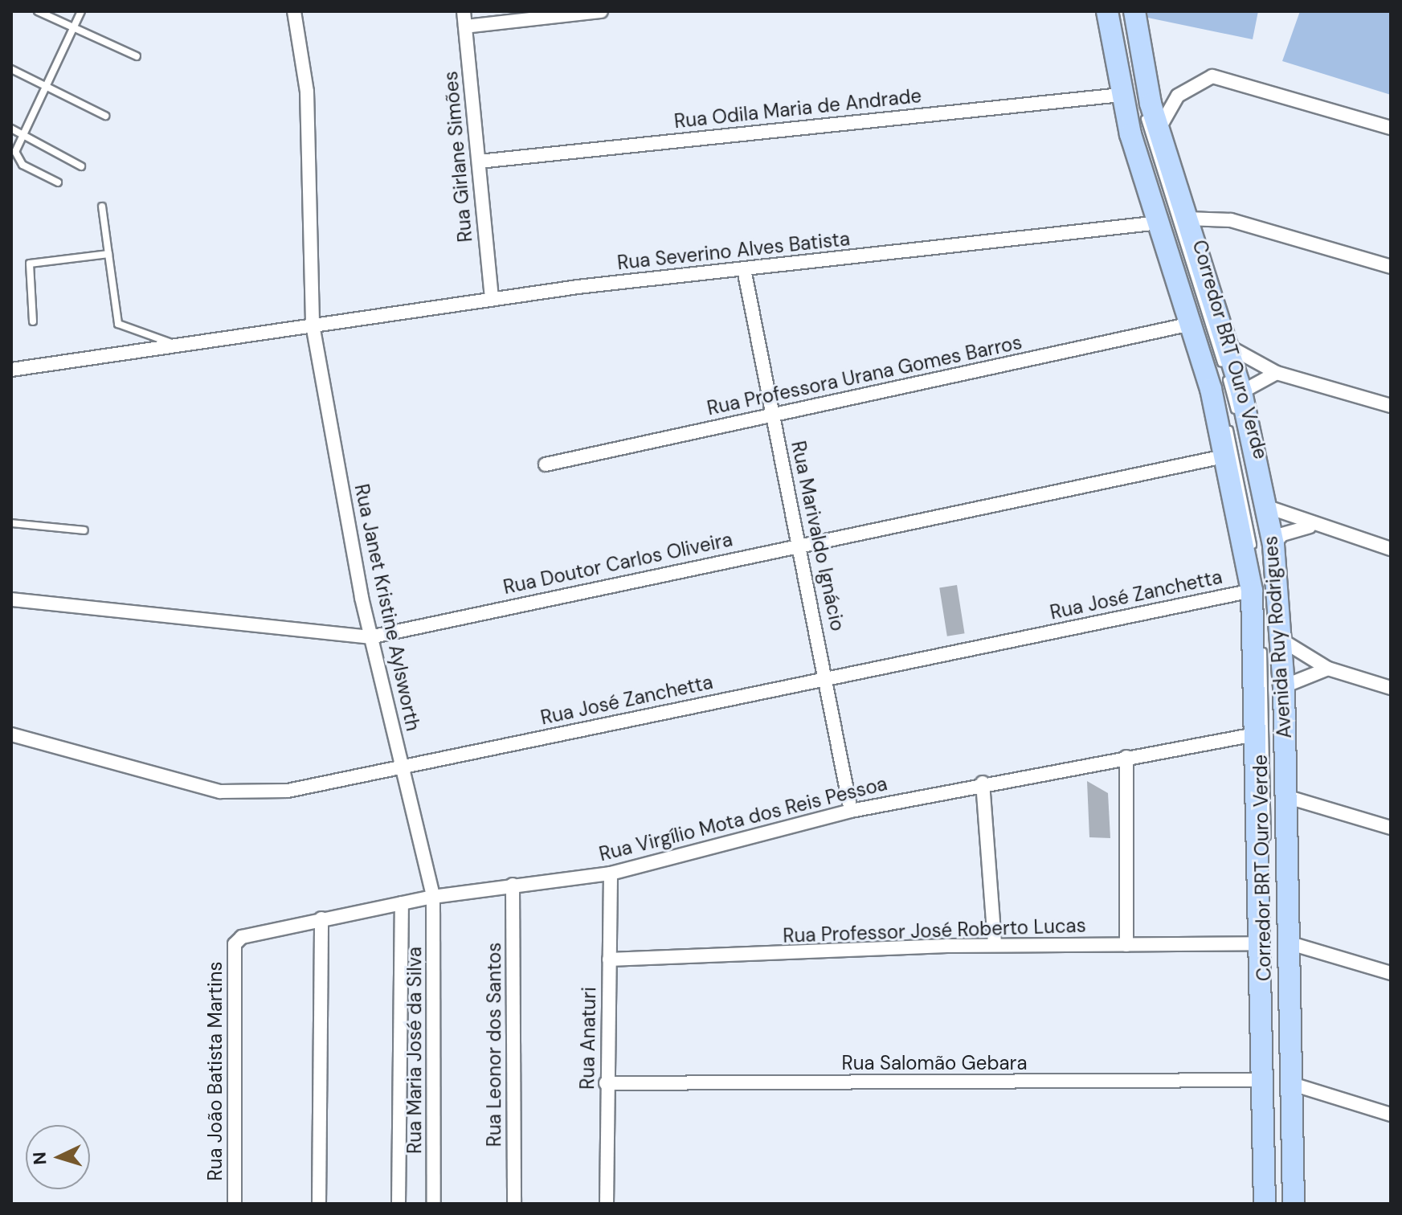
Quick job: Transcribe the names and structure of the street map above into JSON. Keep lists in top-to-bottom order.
{
  "streets": {
    "main road": ["Avenida Ruy Rodrigues"],
    "street": [
      "Rua Odila Maria de Andrade",
      "Rua Girlane Simões",
      "Rua Severino Alves Batista",
      "Rua Professora Urana Gomes Barros",
      "Rua Marivaldo Ignácio",
      "Rua Doutor Carlos Oliveira",
      "Rua José Zanchetta",
      "Rua Janet Kristine Aylsworth",
      "Rua Virgílio Mota dos Reis Pessoa",
      "Rua Professor José Roberto Lucas",
      "Rua Anaturi",
      "Rua Leonor dos Santos",
      "Rua Maria José da Silva",
      "Rua Salomão Gebara",
      "Rua João Batista Martins"
    ],
    "lane": ["Corredor BRT Ouro Verde"]
  },
  "crossings": [
    ["Rua Odila Maria de Andrade", "Rua Girlane Simões"],
    ["Rua Odila Maria de Andrade", "Avenida Ruy Rodrigues"],
    ["Rua Girlane Simões", "Rua Severino Alves Batista"],
    ["Rua Severino Alves Batista", "Corredor BRT Ouro Verde"],
    ["Rua Severino Alves Batista", "Rua Marivaldo Ignácio"],
    ["Rua Severino Alves Batista", "Rua Janet Kristine Aylsworth"],
    ["Rua Severino Alves Batista", "Avenida Ruy Rodrigues"],
    ["Corredor BRT Ouro Verde", "Avenida Ruy Rodrigues"],
    ["Corredor BRT Ouro Verde", "Rua Virgílio Mota dos Reis Pessoa"],
    ["Rua Professora Urana Gomes Barros", "Rua Marivaldo Ignácio"],
    ["Rua Professora Urana Gomes Barros", "Avenida Ruy Rodrigues"],
    ["Rua Marivaldo Ignácio", "Rua Doutor Carlos Oliveira"],
    ["Rua Marivaldo Ignácio", "Rua José Zanchetta"],
    ["Rua Marivaldo Ignácio", "Rua Virgílio Mota dos Reis Pessoa"],
    ["Rua Doutor Carlos Oliveira", "Rua Janet Kristine Aylsworth"],
    ["Rua Doutor Carlos Oliveira", "Avenida Ruy Rodrigues"],
    ["Rua José Zanchetta", "Rua Janet Kristine Aylsworth"],
    ["Rua José Zanchetta", "Avenida Ruy Rodrigues"],
    ["Rua Janet Kristine Aylsworth", "Rua Virgílio Mota dos Reis Pessoa"],
    ["Rua Janet Kristine Aylsworth", "Rua Maria José da Silva"],
    ["Avenida Ruy Rodrigues", "Rua Virgílio Mota dos Reis Pessoa"],
    ["Avenida Ruy Rodrigues", "Rua Professor José Roberto Lucas"],
    ["Avenida Ruy Rodrigues", "Rua Salomão Gebara"],
    ["Rua Virgílio Mota dos Reis Pessoa", "Rua Anaturi"],
    ["Rua Virgílio Mota dos Reis Pessoa", "Rua Leonor dos Santos"],
    ["Rua Virgílio Mota dos Reis Pessoa", "Rua Maria José da Silva"],
    ["Rua Virgílio Mota dos Reis Pessoa", "Rua João Batista Martins"],
    ["Rua Professor José Roberto Lucas", "Rua Anaturi"],
    ["Rua Anaturi", "Rua Salomão Gebara"]
  ],
  "north": "left"
}
